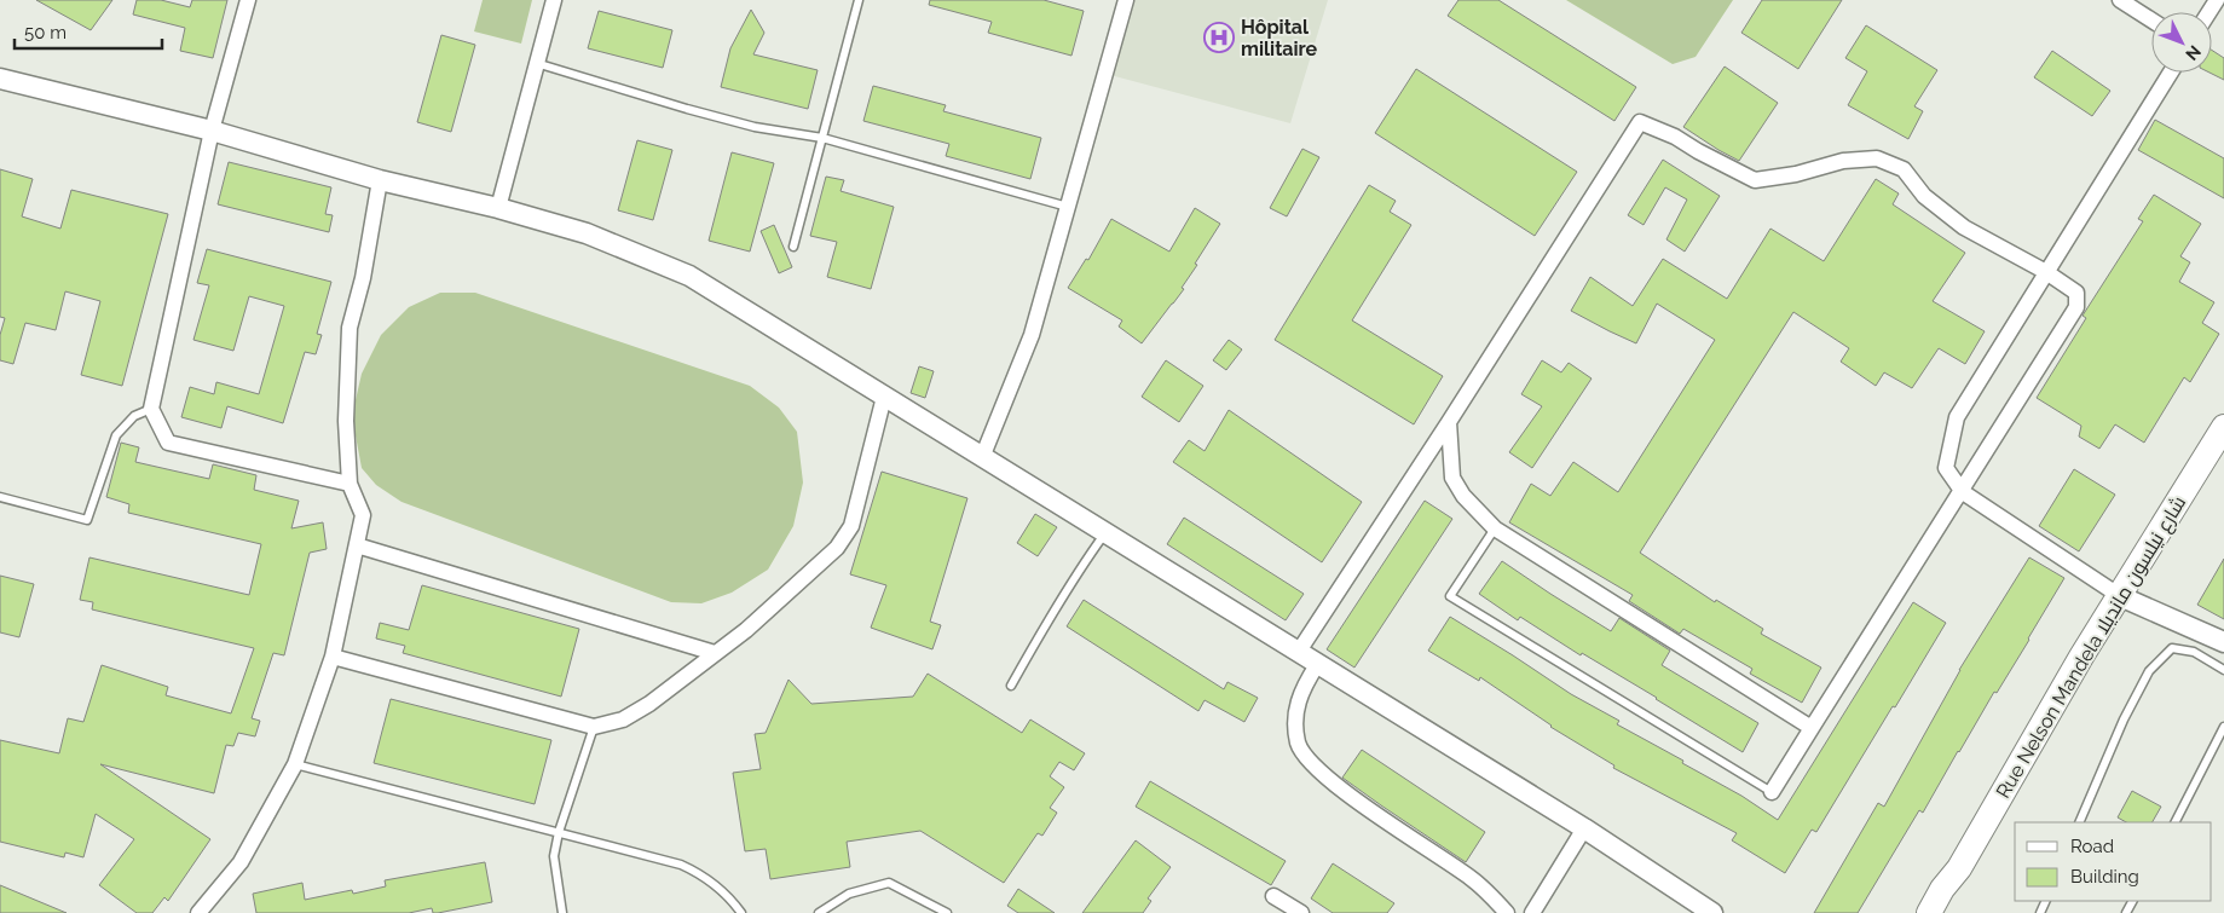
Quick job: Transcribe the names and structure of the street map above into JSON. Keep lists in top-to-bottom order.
{
  "streets": {
    "main road": ["Rue Nelson Mandela شارع نيلسون مانديلا"]
  },
  "places": {
    "hospital": ["Hôpital militaire"]
  },
  "legend": ["Road", "Building"],
  "scale_bar": "50 m",
  "north": "bottom right"
}
